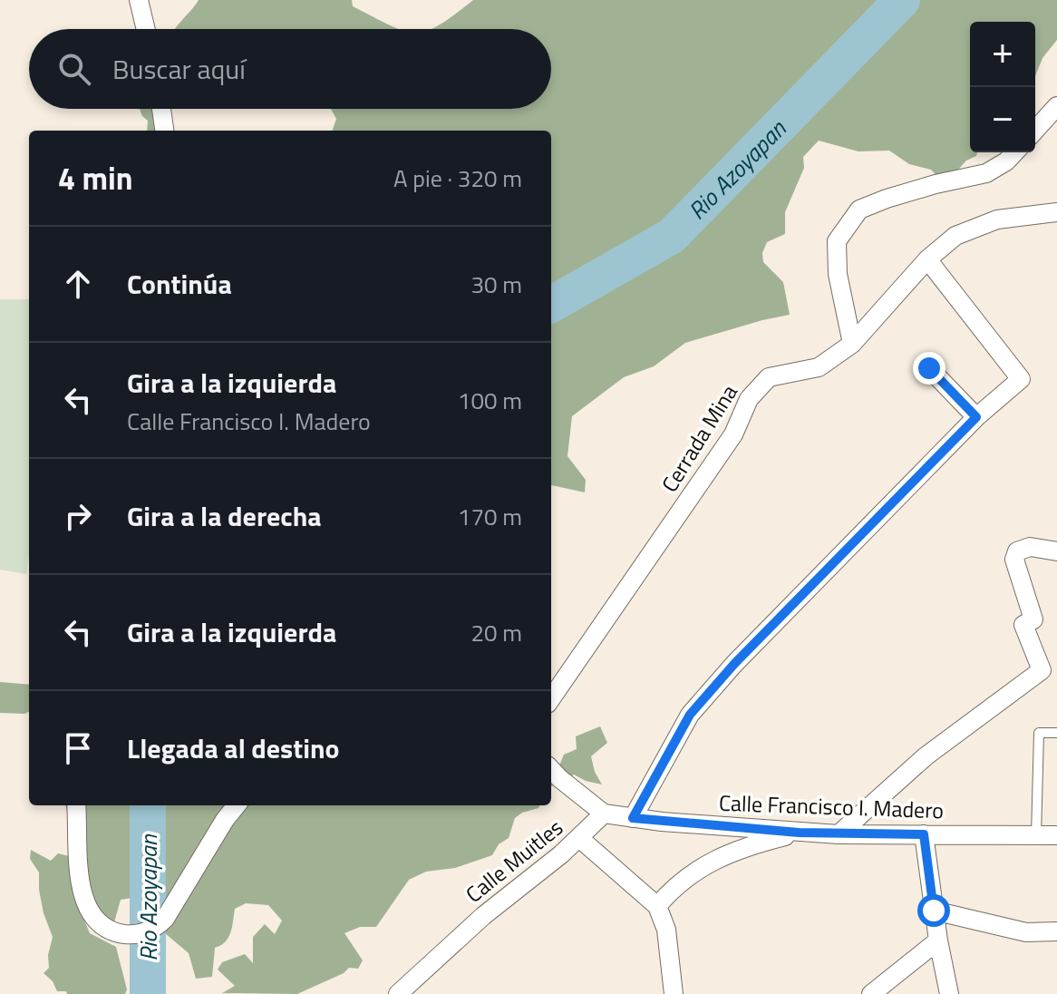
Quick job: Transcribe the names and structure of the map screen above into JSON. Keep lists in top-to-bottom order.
{
  "streets": {
    "street": ["Cerrada Mina", "Calle Francisco I. Madero", "Calle Muitles"]
  },
  "crossings": [
    ["Calle Francisco I. Madero", "Calle Muitles"]
  ],
  "water": ["Rio Azoyapan"],
  "page": {
    "map_buttons": ["+", "−"],
    "search": "Buscar aquí",
    "heading": ["4 min", "A pie · 320 m"],
    "list": [
      ["Continúa", "30 m"],
      ["Gira a la izquierda", "Calle Francisco I. Madero", "100 m"],
      ["Gira a la derecha", "170 m"],
      ["Gira a la izquierda", "20 m"],
      "Llegada al destino"
    ]
  }
}
